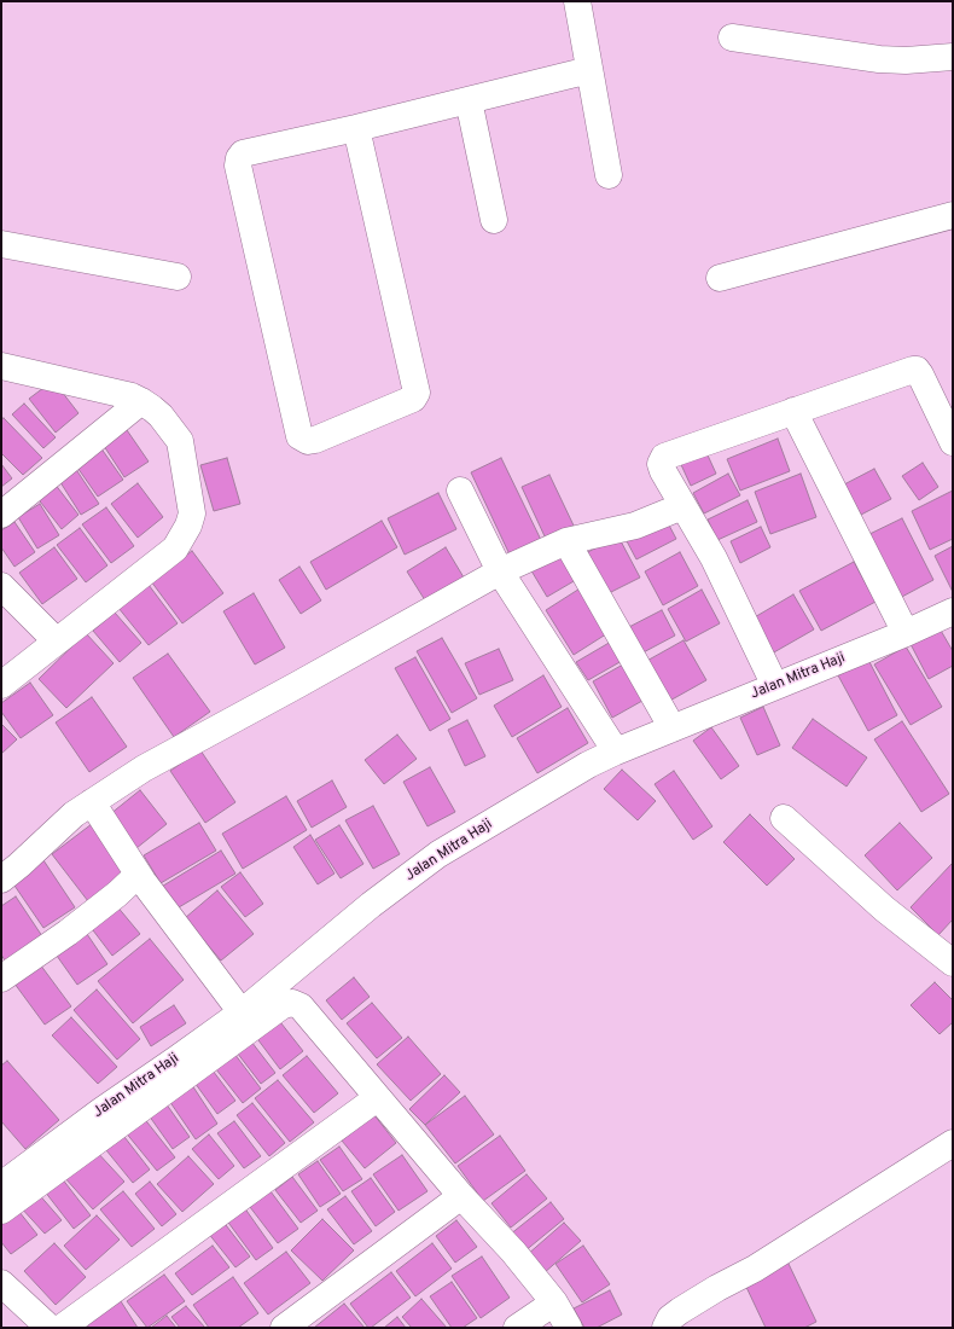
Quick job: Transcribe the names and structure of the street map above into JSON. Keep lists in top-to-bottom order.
{
  "streets": {
    "street": ["Jalan Mitra Haji"]
  }
}
